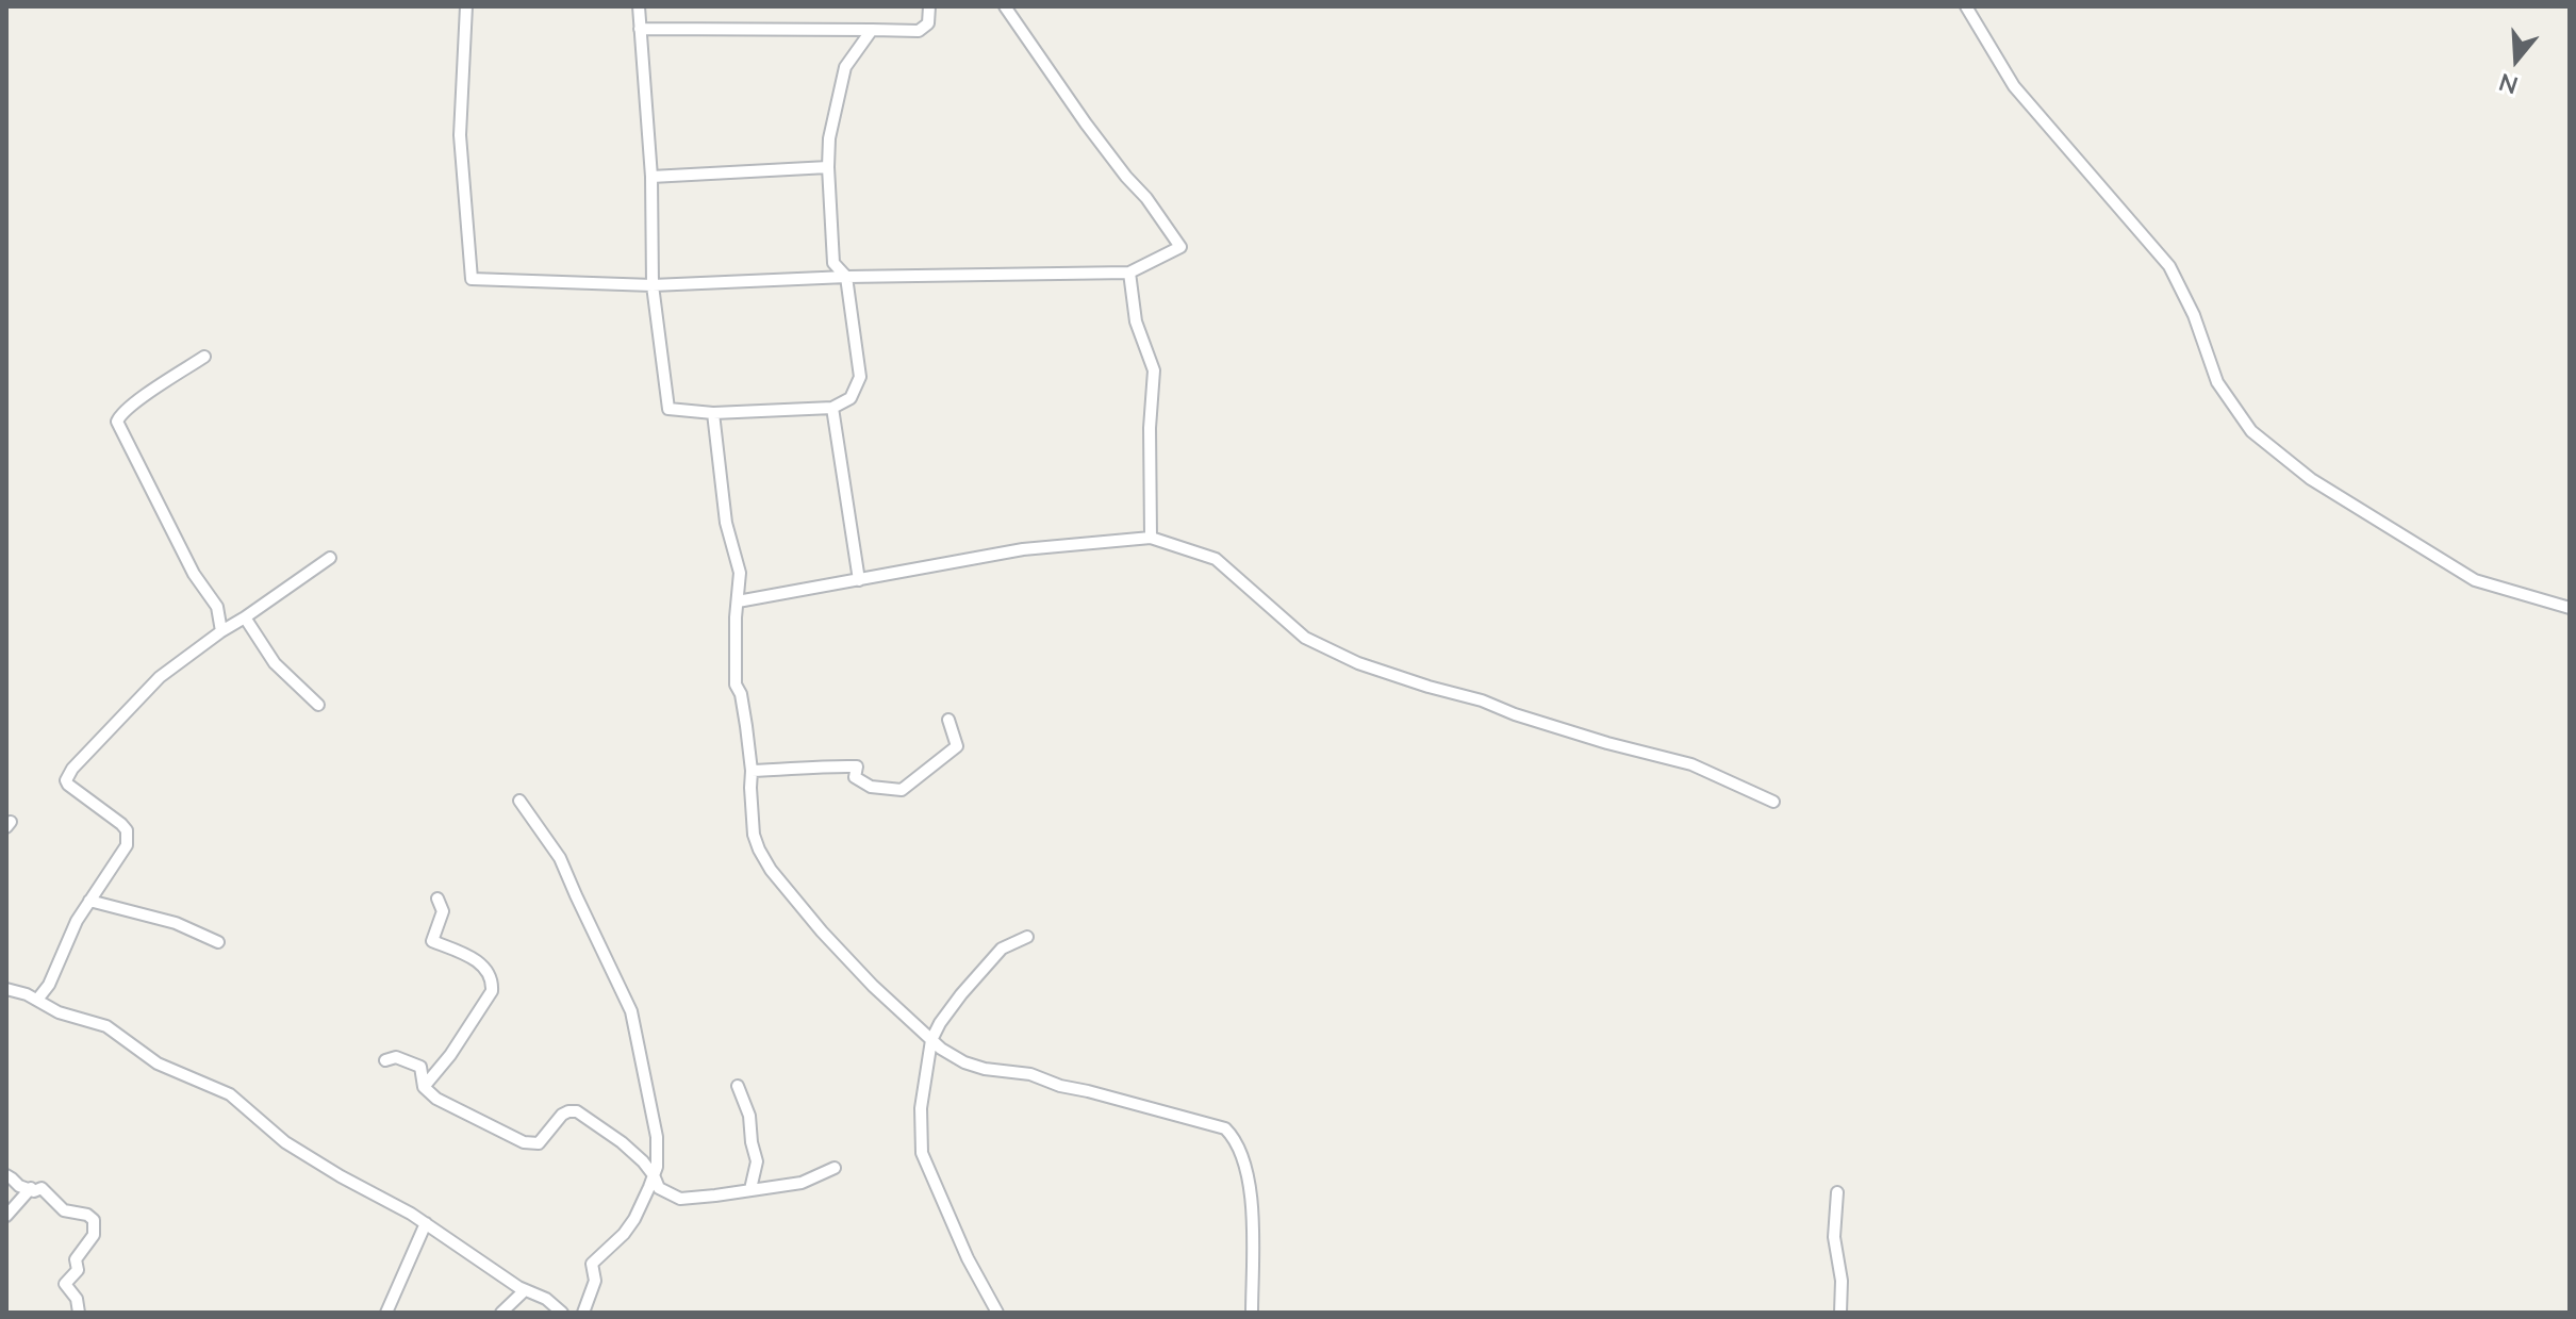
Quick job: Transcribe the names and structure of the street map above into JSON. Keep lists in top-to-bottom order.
{
  "north": "bottom"
}
